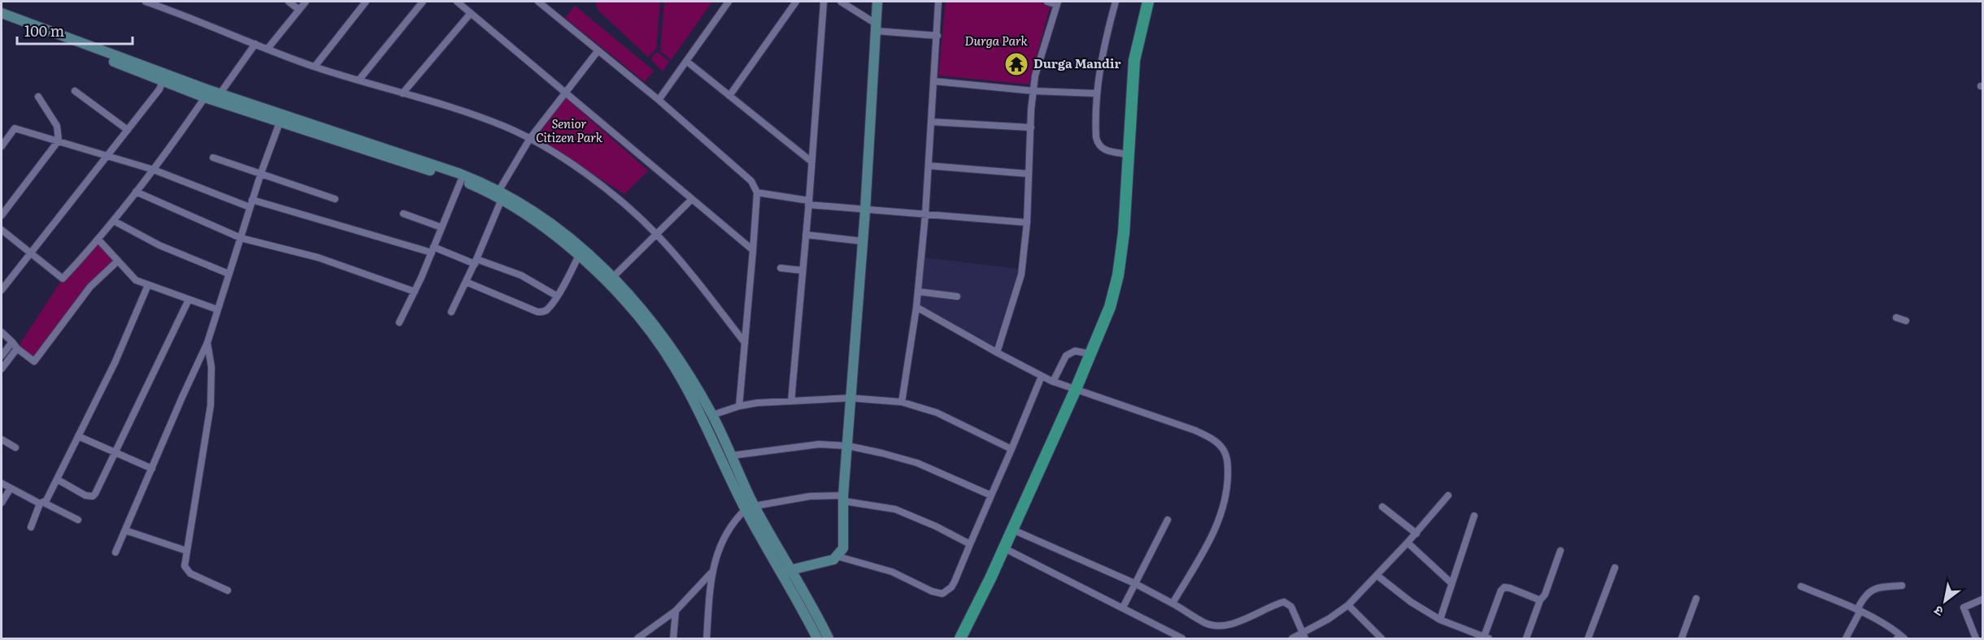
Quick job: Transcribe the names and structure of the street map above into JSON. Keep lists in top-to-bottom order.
{
  "parks": ["Durga Park", "Senior Citizen Park"],
  "places": {
    "temple": ["Durga Mandir"]
  },
  "scale_bar": "100 m",
  "north": "bottom left"
}
